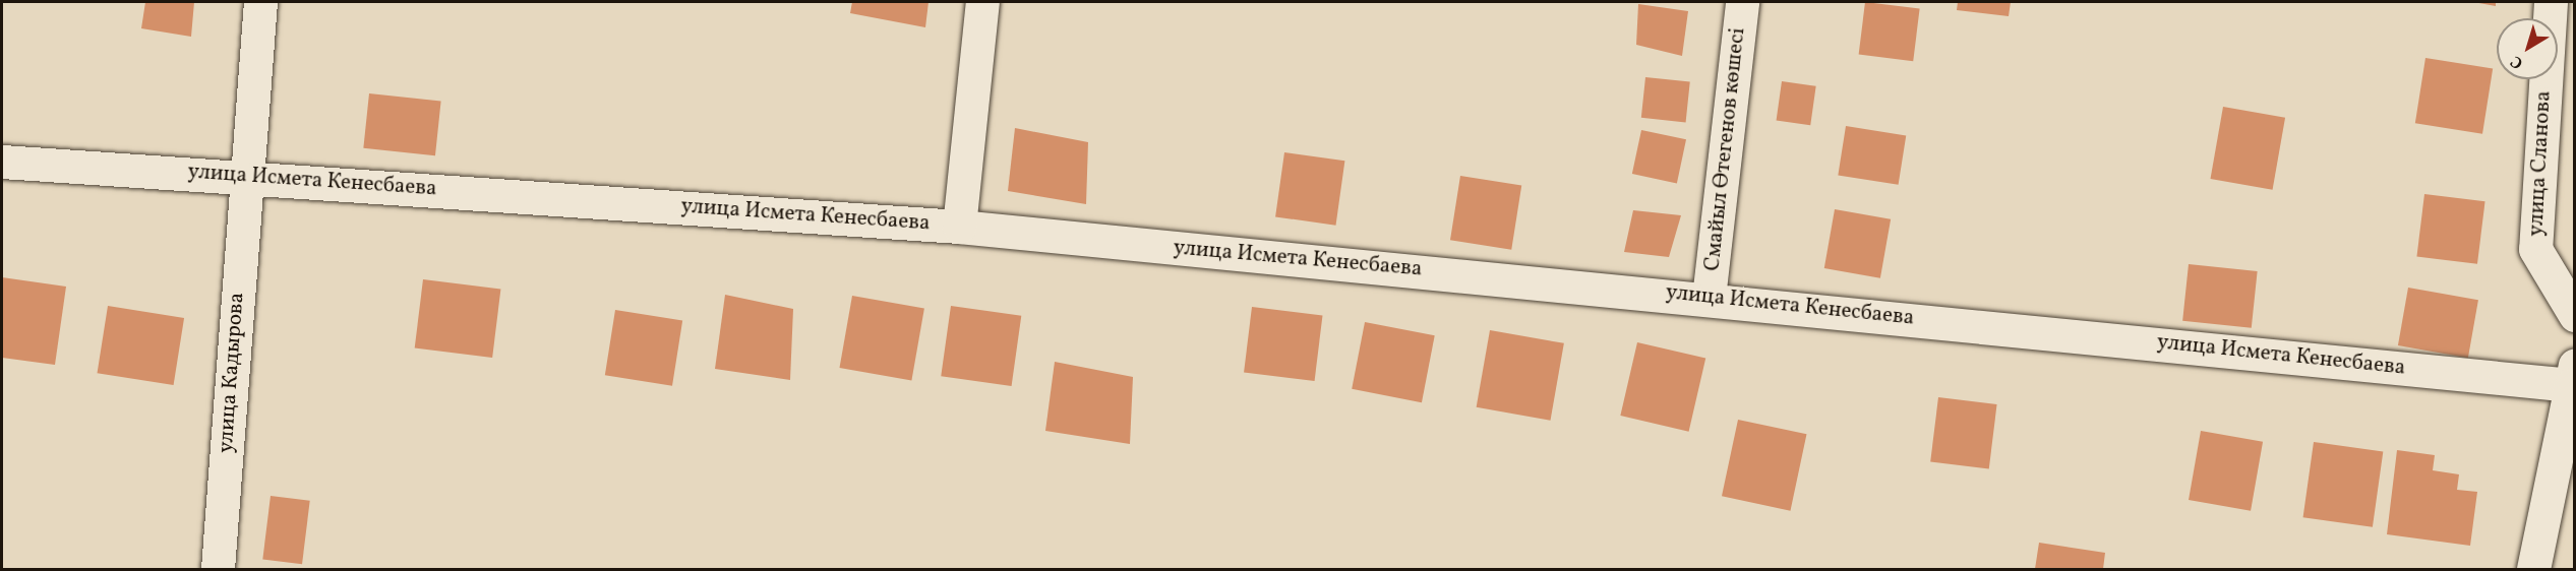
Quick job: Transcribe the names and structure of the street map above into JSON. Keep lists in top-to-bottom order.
{
  "streets": {
    "street": [
      "Смайыл Өтегенов көшесі",
      "улица Сланова",
      "улица Исмета Кенесбаева",
      "улица Кадырова"
    ]
  },
  "crossings": [
    ["Смайыл Өтегенов көшесі", "улица Исмета Кенесбаева"],
    ["улица Исмета Кенесбаева", "улица Кадырова"]
  ],
  "north": "bottom left"
}
